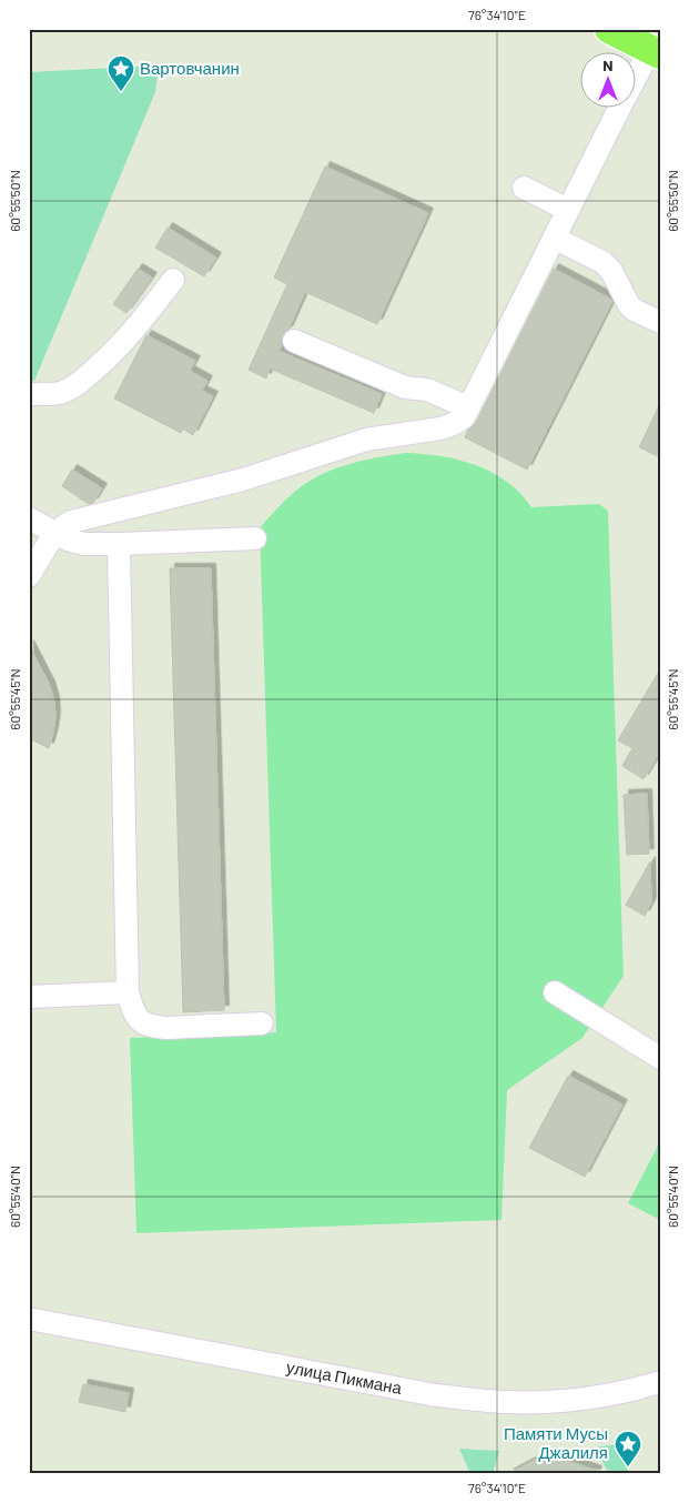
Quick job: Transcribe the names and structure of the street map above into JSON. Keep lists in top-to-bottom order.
{
  "streets": {
    "street": ["улица Пикмана"]
  },
  "places": {
    "place": ["Вартовчанин", "Памяти Мусы Джалиля"]
  },
  "north": "top",
  "coordinates": [
    "76°34'10\"E",
    "60°55'50\"N",
    "60°55'45\"N",
    "60°55'40\"N"
  ]
}
